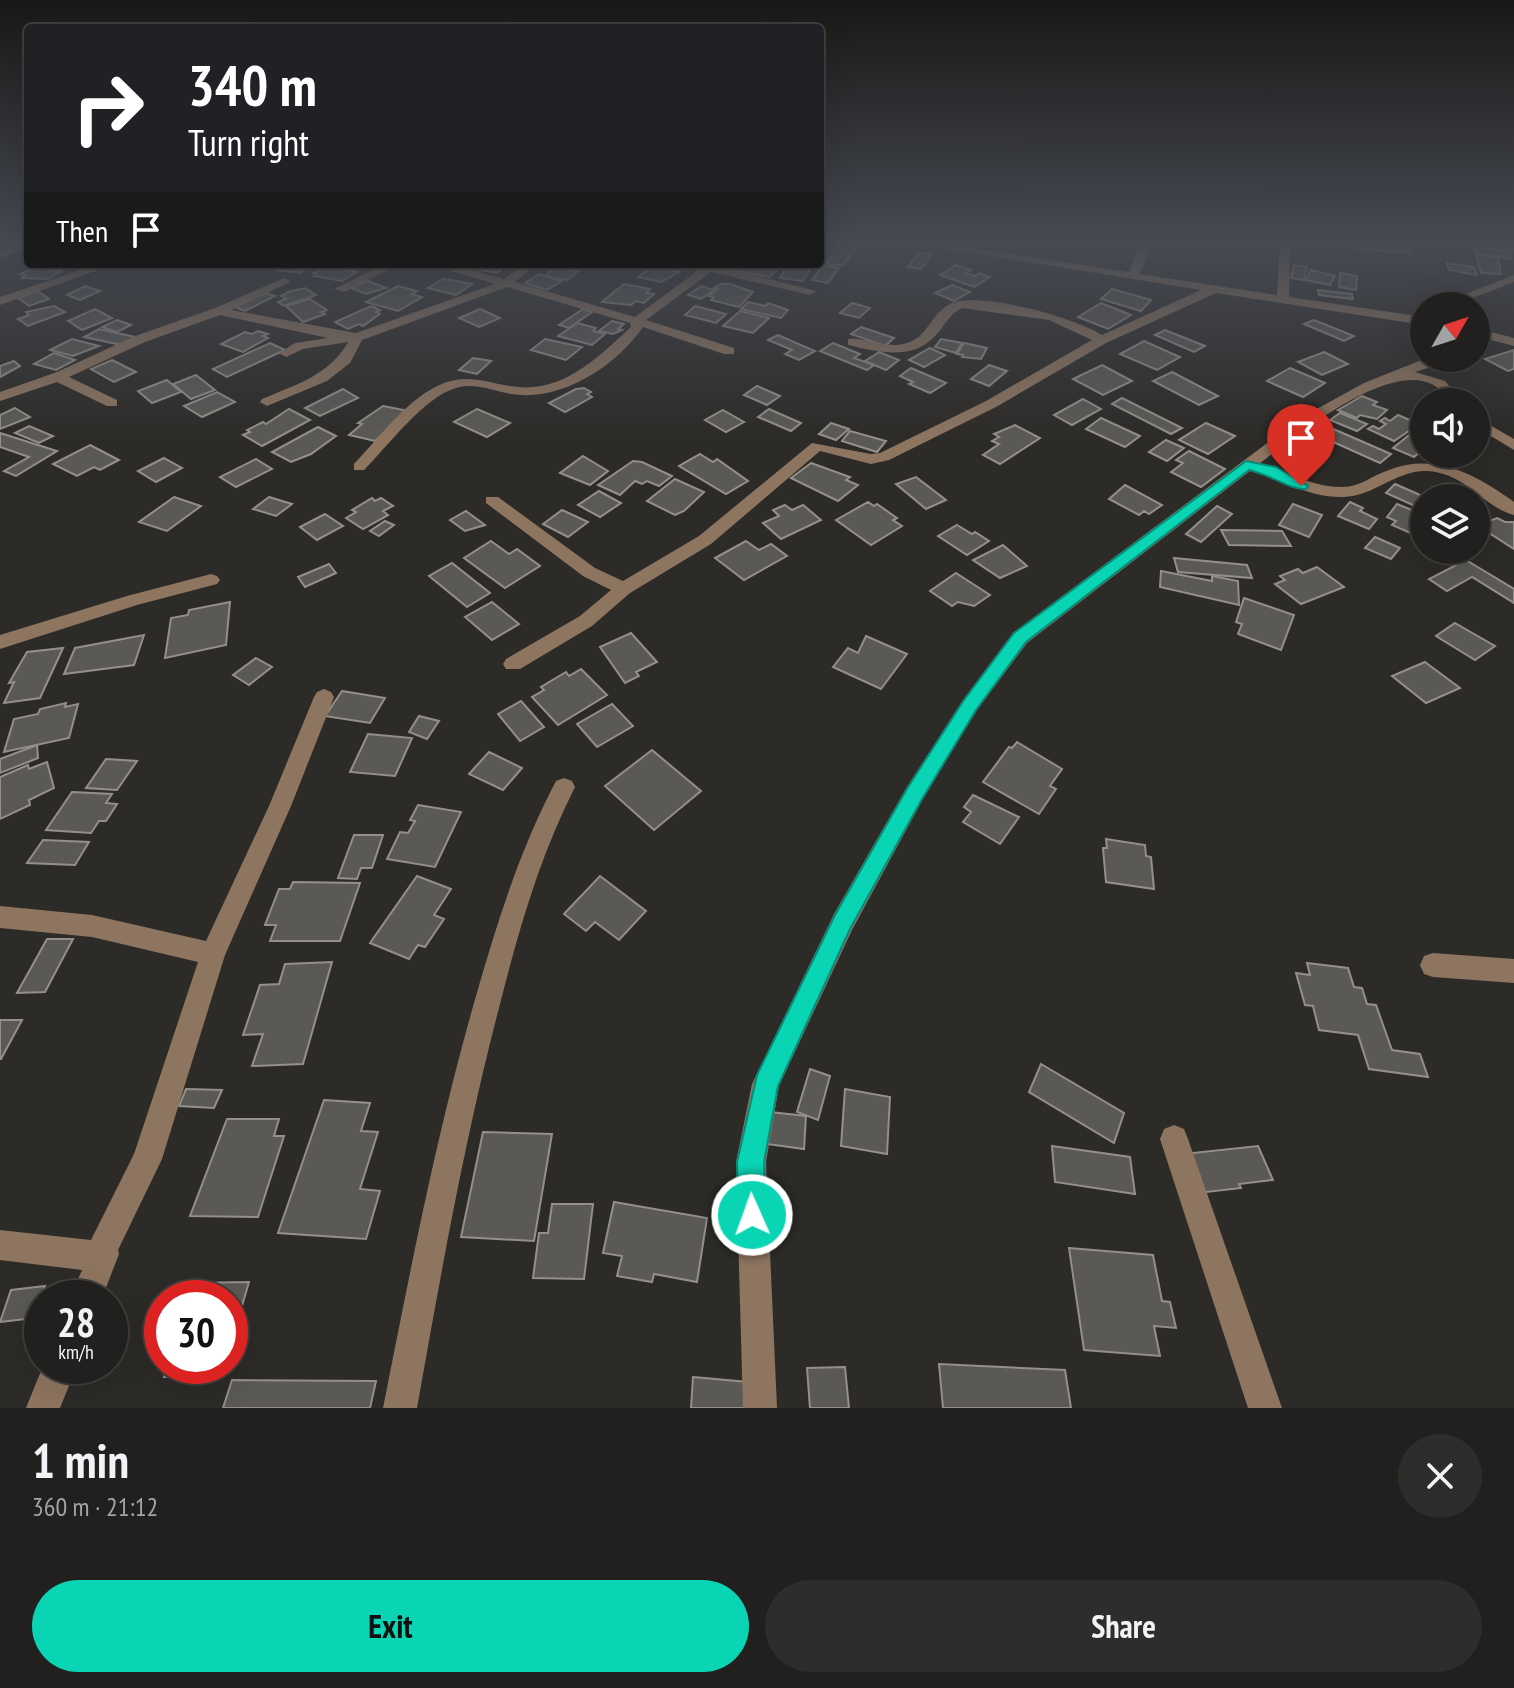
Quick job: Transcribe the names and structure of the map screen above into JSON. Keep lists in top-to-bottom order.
{
  "north": "top right",
  "page": {
    "turn": ["340 m", "Turn right"],
    "then": "Then",
    "speed": "28 km/h",
    "limit": "30",
    "heading": ["1 min", "360 m · 21:12"],
    "buttons": ["Exit", "Share"]
  }
}
